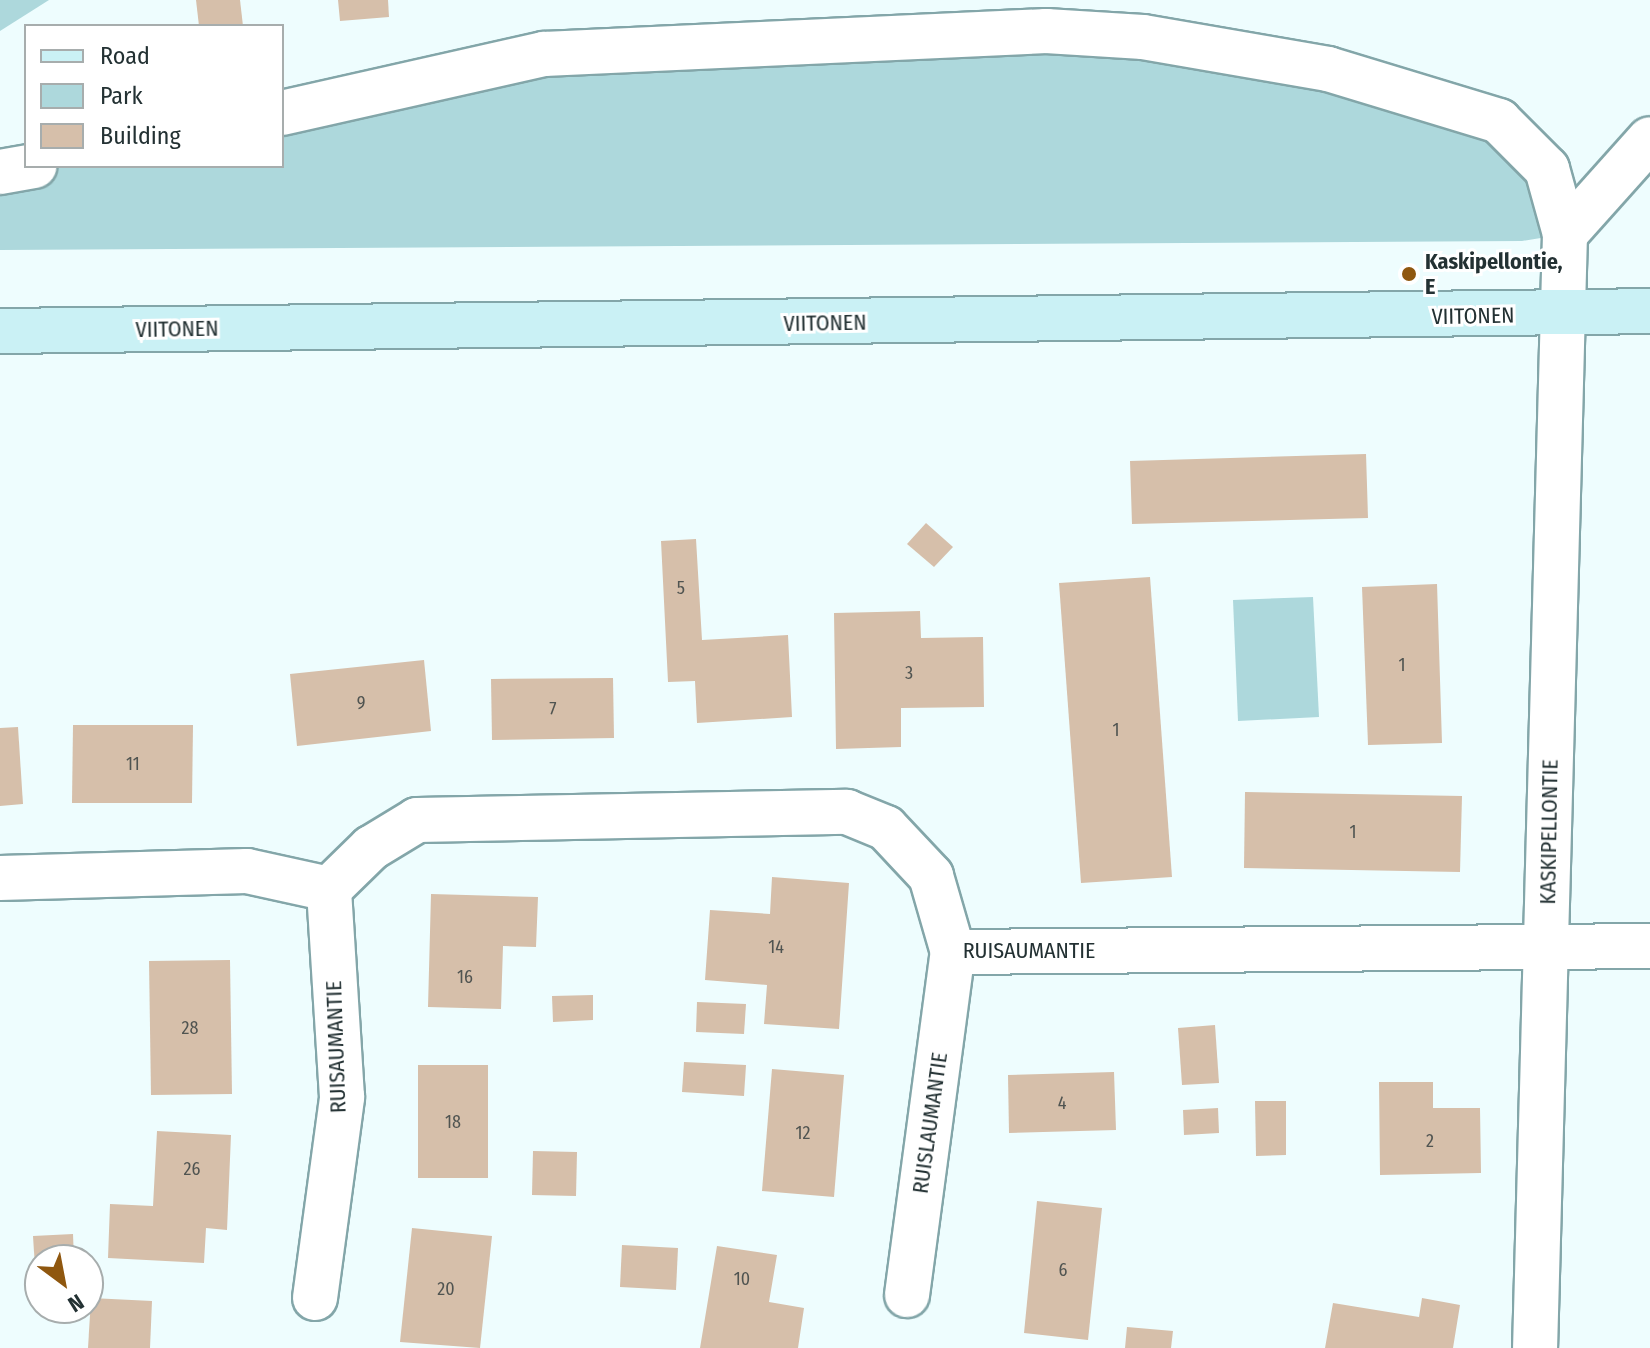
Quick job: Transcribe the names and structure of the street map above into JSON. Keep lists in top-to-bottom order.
{
  "streets": {
    "main road": ["VIITONEN"],
    "street": ["KASKIPELLONTIE", "RUISAUMANTIE", "RUISLAUMANTIE"]
  },
  "crossings": [
    ["VIITONEN", "KASKIPELLONTIE"],
    ["KASKIPELLONTIE", "RUISAUMANTIE"],
    ["RUISAUMANTIE", "RUISLAUMANTIE"]
  ],
  "places": ["Kaskipellontie, E"],
  "house_numbers": [
    "5",
    "1",
    "3",
    "9",
    "7",
    "1",
    "11",
    "1",
    "14",
    "16",
    "28",
    "4",
    "18",
    "12",
    "2",
    "26",
    "6",
    "10",
    "20"
  ],
  "legend": ["Road", "Park", "Building"],
  "north": "bottom right"
}
